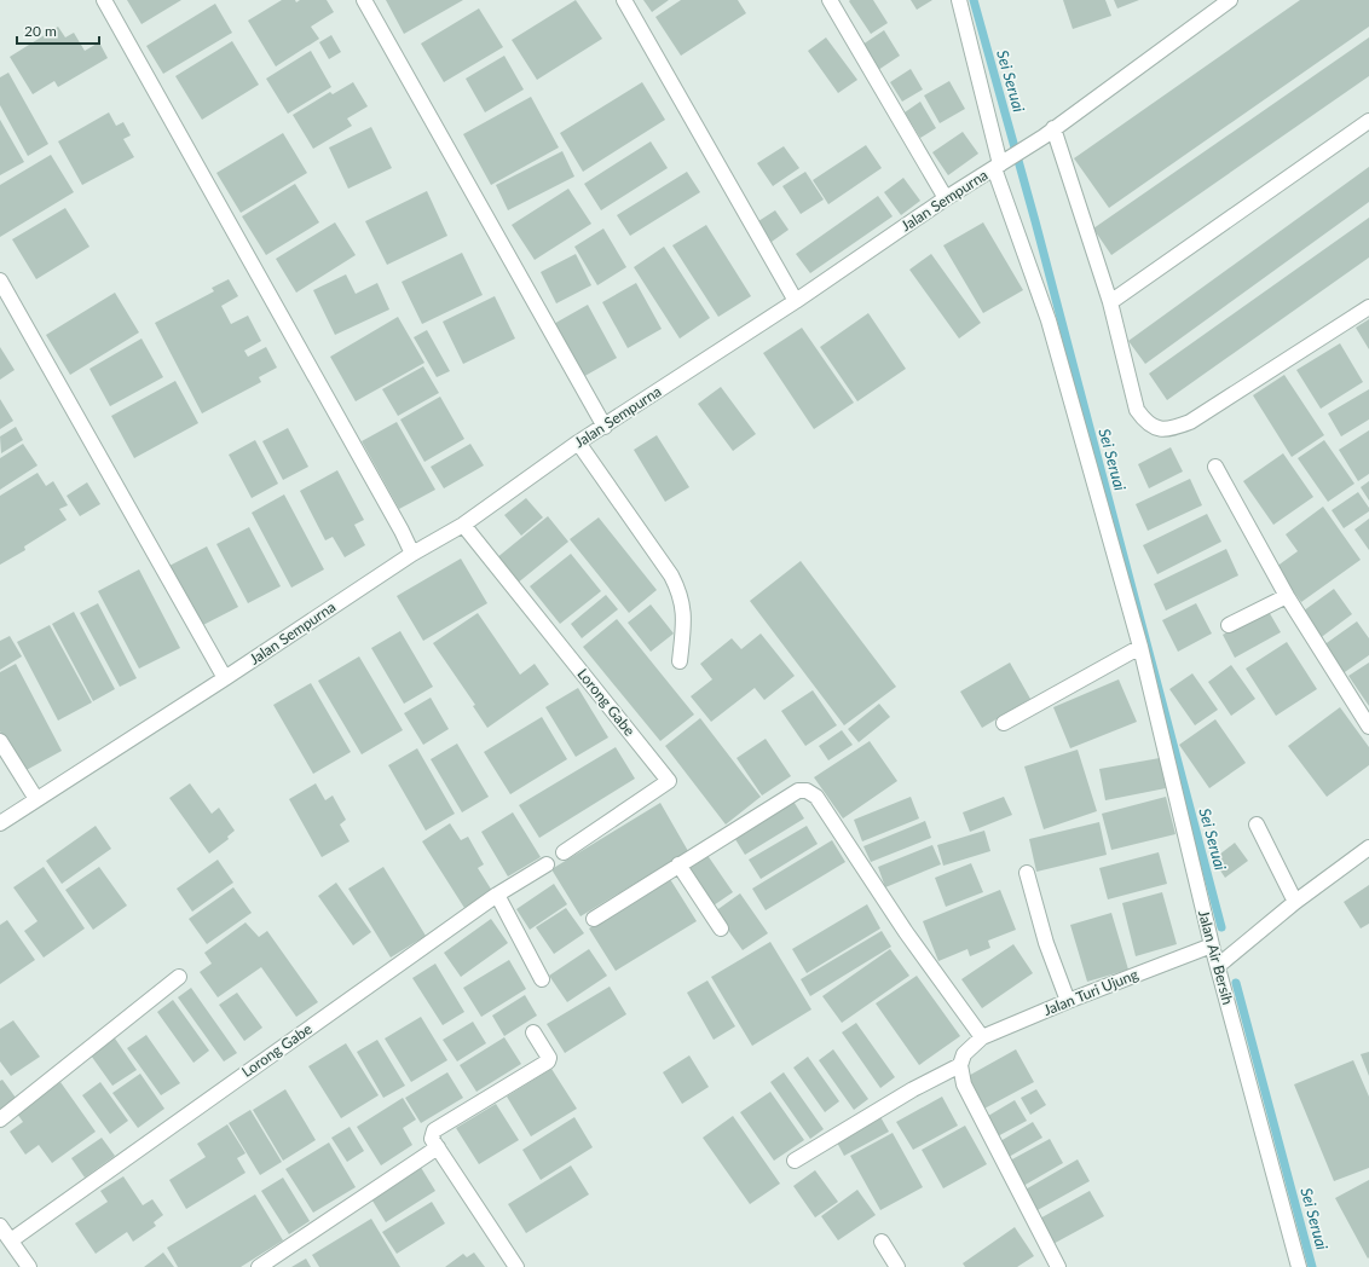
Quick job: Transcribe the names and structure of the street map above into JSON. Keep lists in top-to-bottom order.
{
  "streets": {
    "street": [
      "Jalan Sempurna",
      "Lorong Gabe",
      "Jalan Air Bersih",
      "Jalan Turi Ujung"
    ]
  },
  "crossings": [
    ["Jalan Sempurna", "Lorong Gabe"],
    ["Jalan Sempurna", "Jalan Air Bersih"],
    ["Jalan Air Bersih", "Jalan Turi Ujung"]
  ],
  "water": ["Sei Seruai"],
  "scale_bar": "20 m"
}
